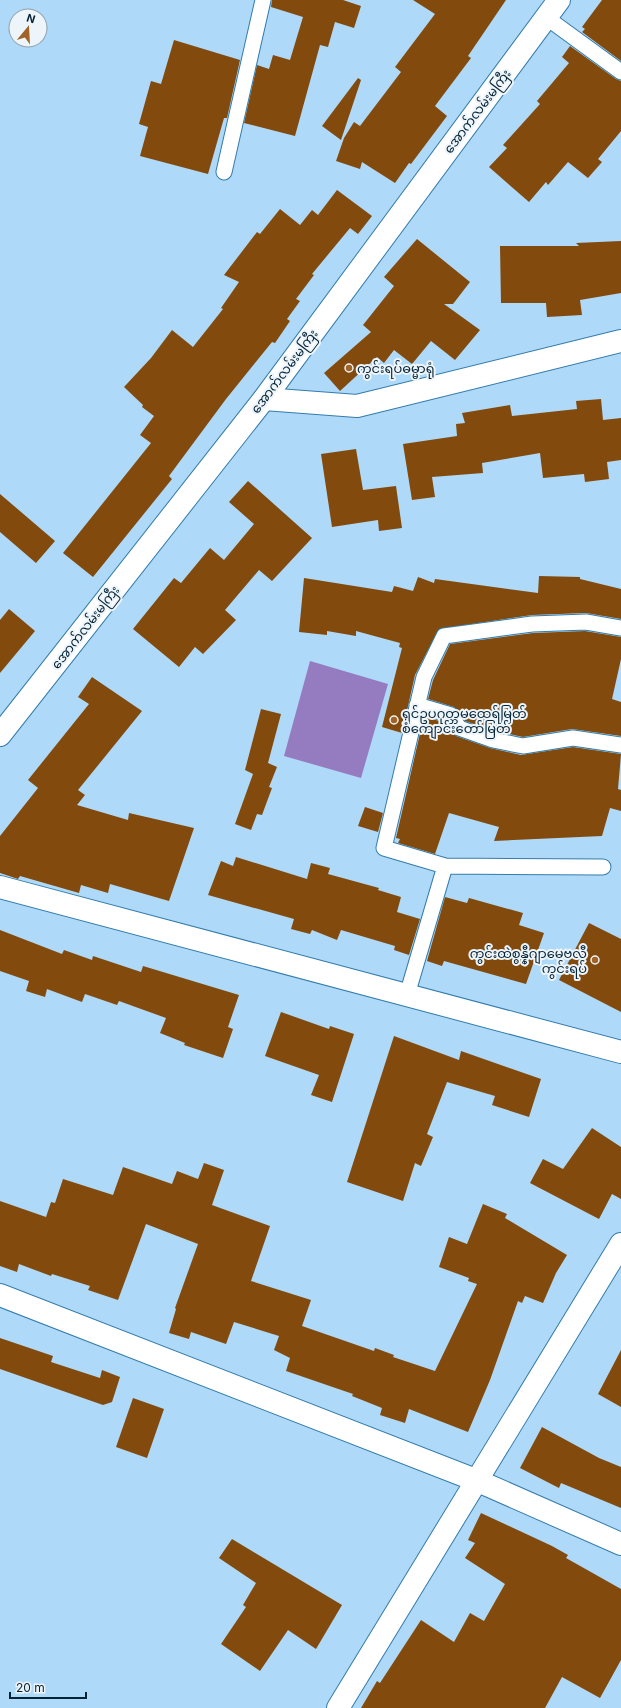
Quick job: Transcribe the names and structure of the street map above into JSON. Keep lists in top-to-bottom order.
{
  "streets": {
    "main road": ["အောက်လမ်းမကြီး"]
  },
  "places": ["ကွင်းရပ်ဓမ္မာရုံ", "ရှင်ဥပဂုတ္တမထေရ်မြတ် စံကျောင်းတော်မြတ်", "ကွင်းထဲစွန္နီဂျာမေဗလီ ကွင်းရပ်"],
  "scale_bar": "20 m",
  "north": "top"
}
